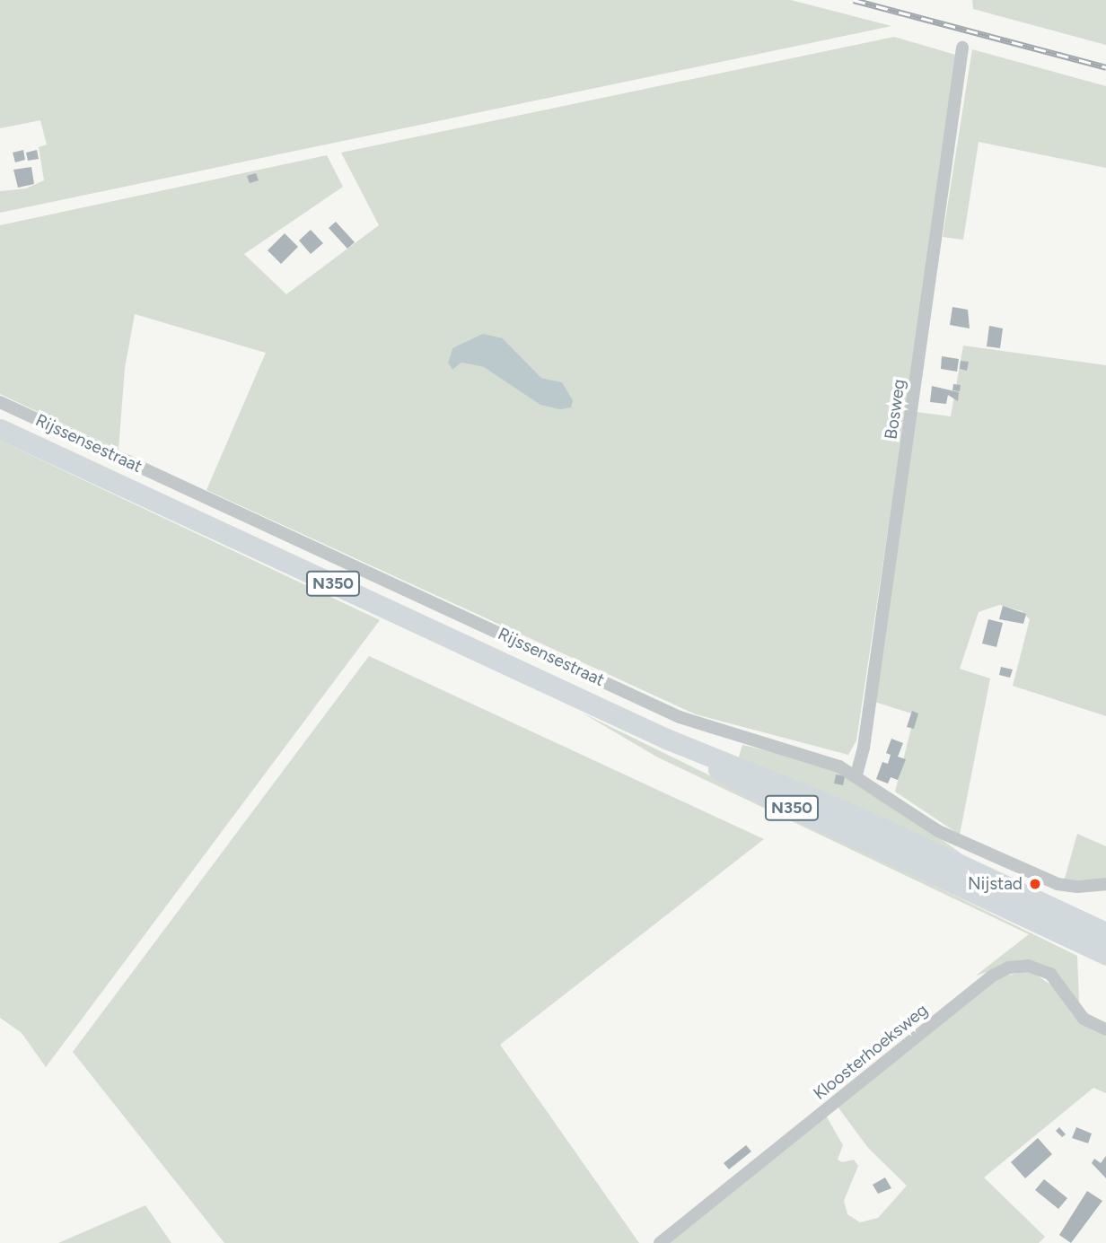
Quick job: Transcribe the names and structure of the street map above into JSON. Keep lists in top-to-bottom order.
{
  "streets": {
    "main road": ["Rijssensestraat", "N350"],
    "street": ["Bosweg", "Kloosterhoeksweg"]
  },
  "crossings": [
    ["Bosweg", "Rijssensestraat"]
  ],
  "places": ["Nijstad"]
}
